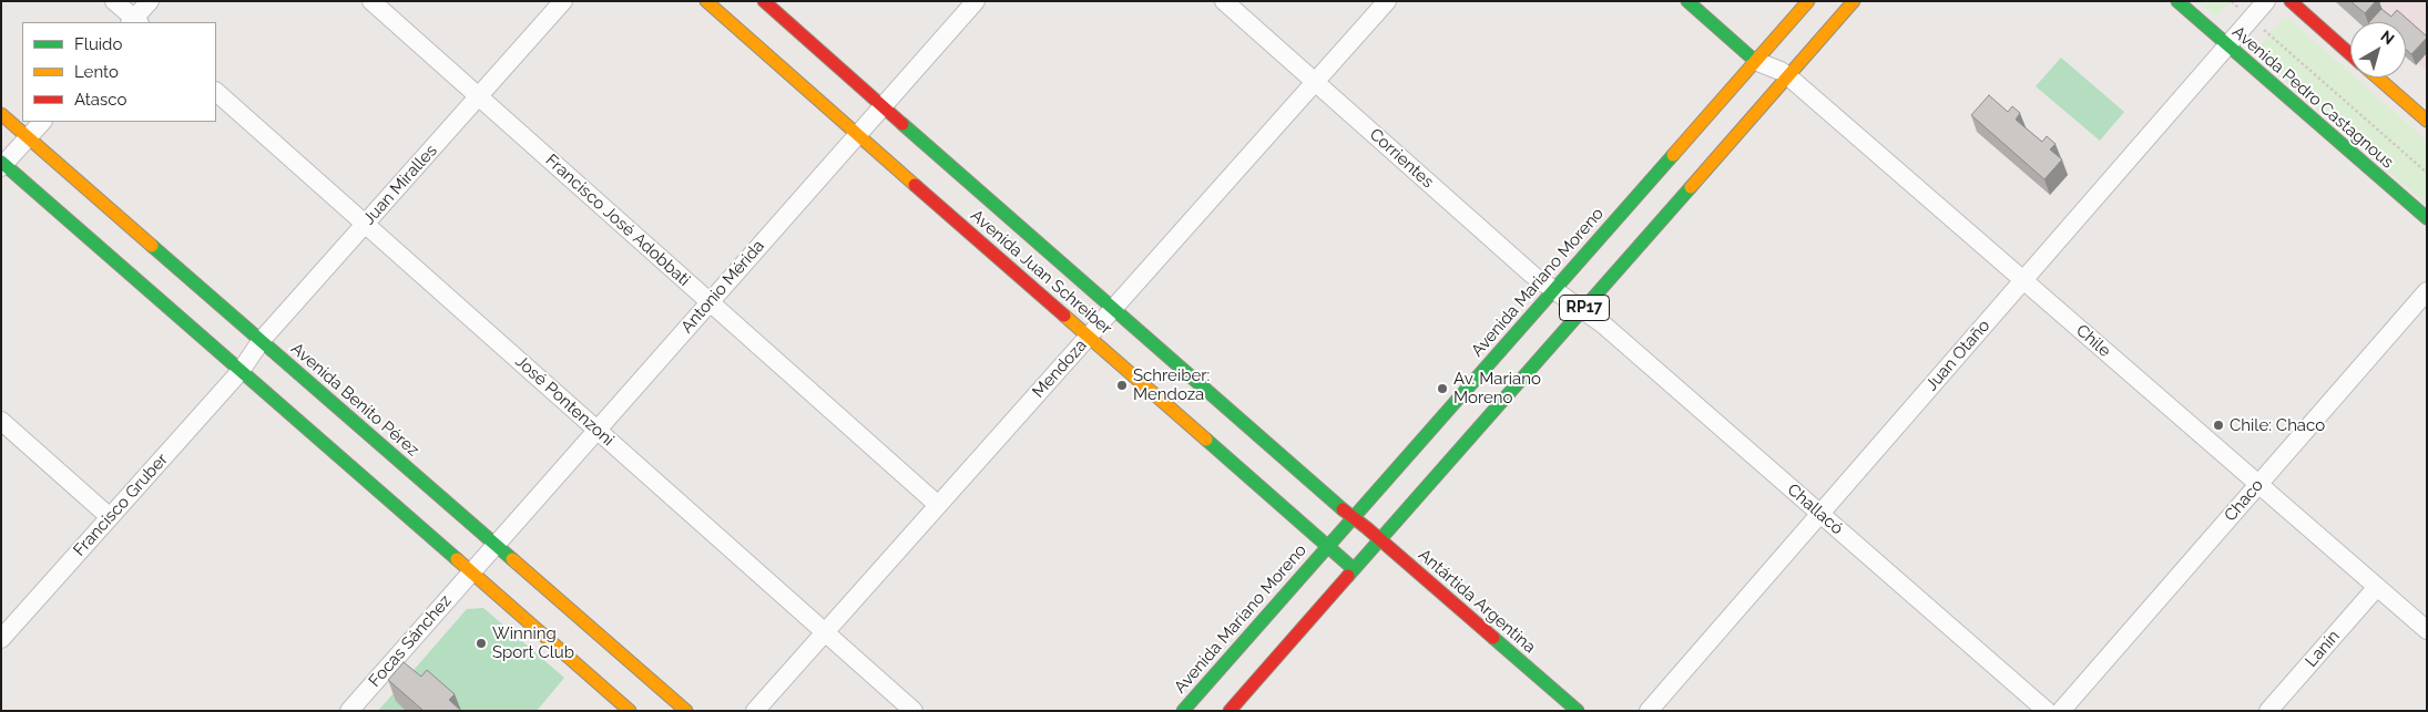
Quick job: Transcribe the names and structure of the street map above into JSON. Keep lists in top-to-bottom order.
{
  "streets": {
    "main road": [
      "Avenida Pedro Castagnous",
      "Avenida Juan Schreiber",
      "Avenida Mariano Moreno",
      "RP17",
      "Avenida Benito Pérez",
      "Antártida Argentina"
    ],
    "street": [
      "Corrientes",
      "Juan Miralles",
      "Francisco José Adobbati",
      "Antonio Mérida",
      "Chile",
      "Juan Otaño",
      "Mendoza",
      "José Pontenzoni",
      "Chaco",
      "Francisco Gruber",
      "Challacó",
      "Focas Sánchez",
      "Lanín"
    ]
  },
  "crossings": [
    ["Avenida Pedro Castagnous", "Juan Otaño"],
    ["Corrientes", "Avenida Mariano Moreno"],
    ["Corrientes", "RP17"],
    ["Corrientes", "Mendoza"],
    ["Corrientes", "Challacó"],
    ["Juan Miralles", "Francisco José Adobbati"],
    ["Juan Miralles", "Avenida Benito Pérez"],
    ["Juan Miralles", "José Pontenzoni"],
    ["Juan Miralles", "Francisco Gruber"],
    ["Francisco José Adobbati", "Antonio Mérida"],
    ["Francisco José Adobbati", "Mendoza"],
    ["Avenida Juan Schreiber", "Avenida Mariano Moreno"],
    ["Avenida Juan Schreiber", "Antonio Mérida"],
    ["Avenida Juan Schreiber", "RP17"],
    ["Avenida Juan Schreiber", "Mendoza"],
    ["Avenida Juan Schreiber", "Antártida Argentina"],
    ["Avenida Mariano Moreno", "Chile"],
    ["Avenida Mariano Moreno", "Antártida Argentina"],
    ["Antonio Mérida", "Avenida Benito Pérez"],
    ["Antonio Mérida", "José Pontenzoni"],
    ["Antonio Mérida", "Focas Sánchez"],
    ["RP17", "Chile"],
    ["RP17", "Challacó"],
    ["RP17", "Antártida Argentina"],
    ["Chile", "Juan Otaño"],
    ["Chile", "Chaco"],
    ["Chile", "Lanín"],
    ["Juan Otaño", "Challacó"],
    ["Mendoza", "José Pontenzoni"]
  ],
  "places": [
    "Schreiber: Mendoza",
    "Av. Mariano Moreno",
    "Chile: Chaco",
    "Winning Sport Club"
  ],
  "legend": ["Fluido", "Lento", "Atasco"],
  "north": "top right"
}
